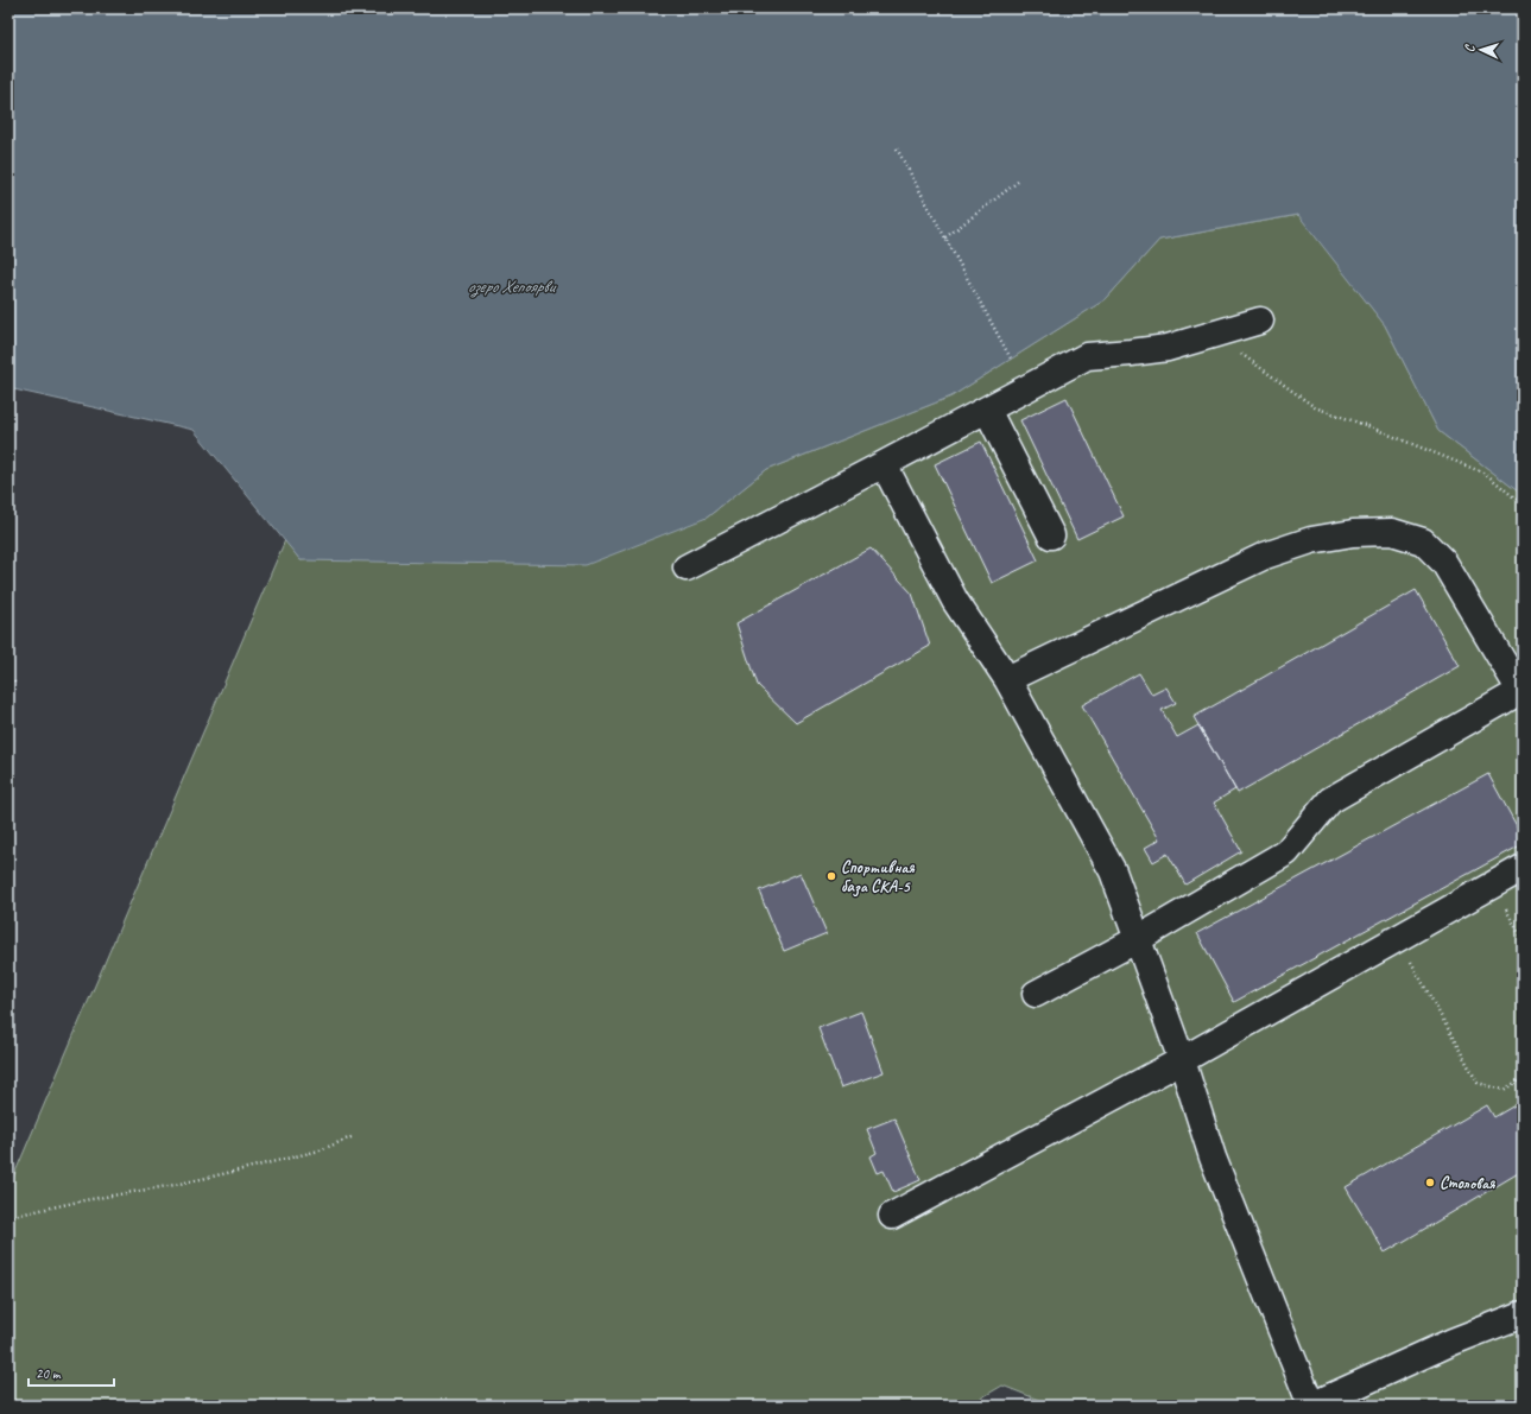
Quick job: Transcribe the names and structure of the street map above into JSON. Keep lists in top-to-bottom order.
{
  "water": ["озеро Хепоярви"],
  "places": ["Спортивная база СКА-5", "Столовая"],
  "scale_bar": "20 m",
  "north": "left"
}
